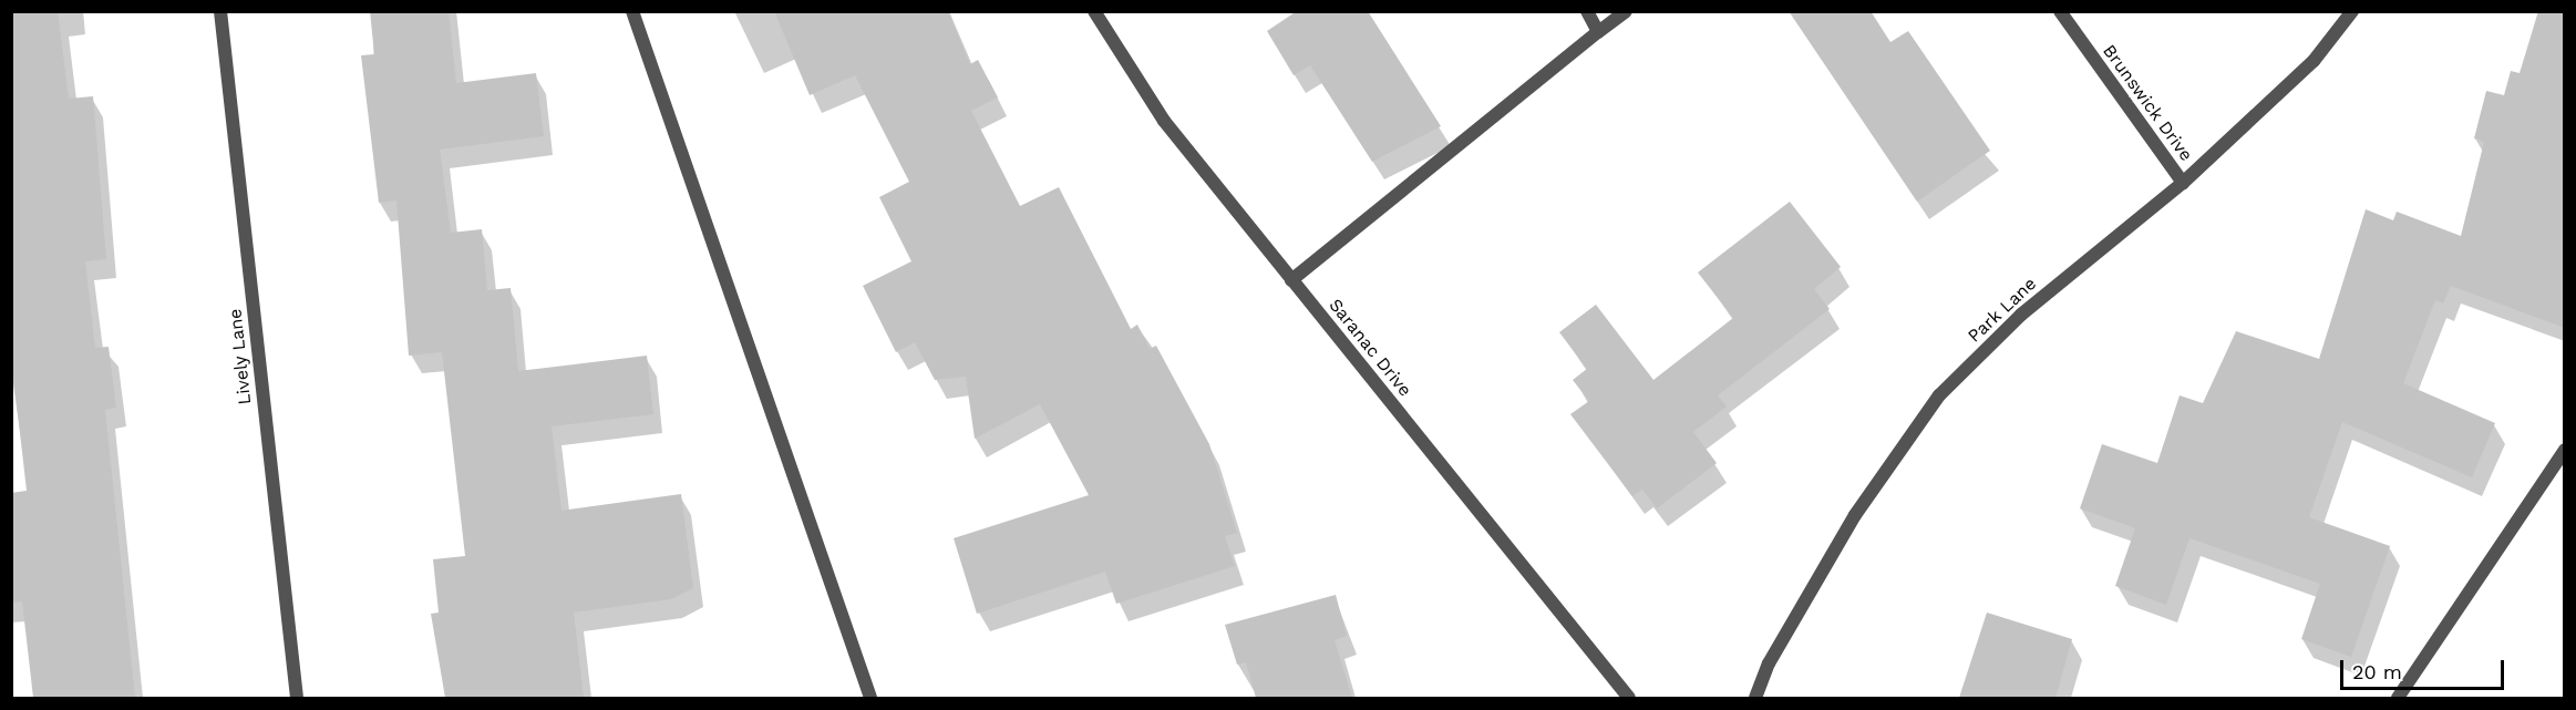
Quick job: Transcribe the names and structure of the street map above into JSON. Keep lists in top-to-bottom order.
{
  "streets": {
    "street": [
      "Brunswick Drive",
      "Park Lane",
      "Saranac Drive",
      "Lively Lane"
    ]
  },
  "crossings": [
    ["Brunswick Drive", "Park Lane"]
  ],
  "scale_bar": "20 m"
}
